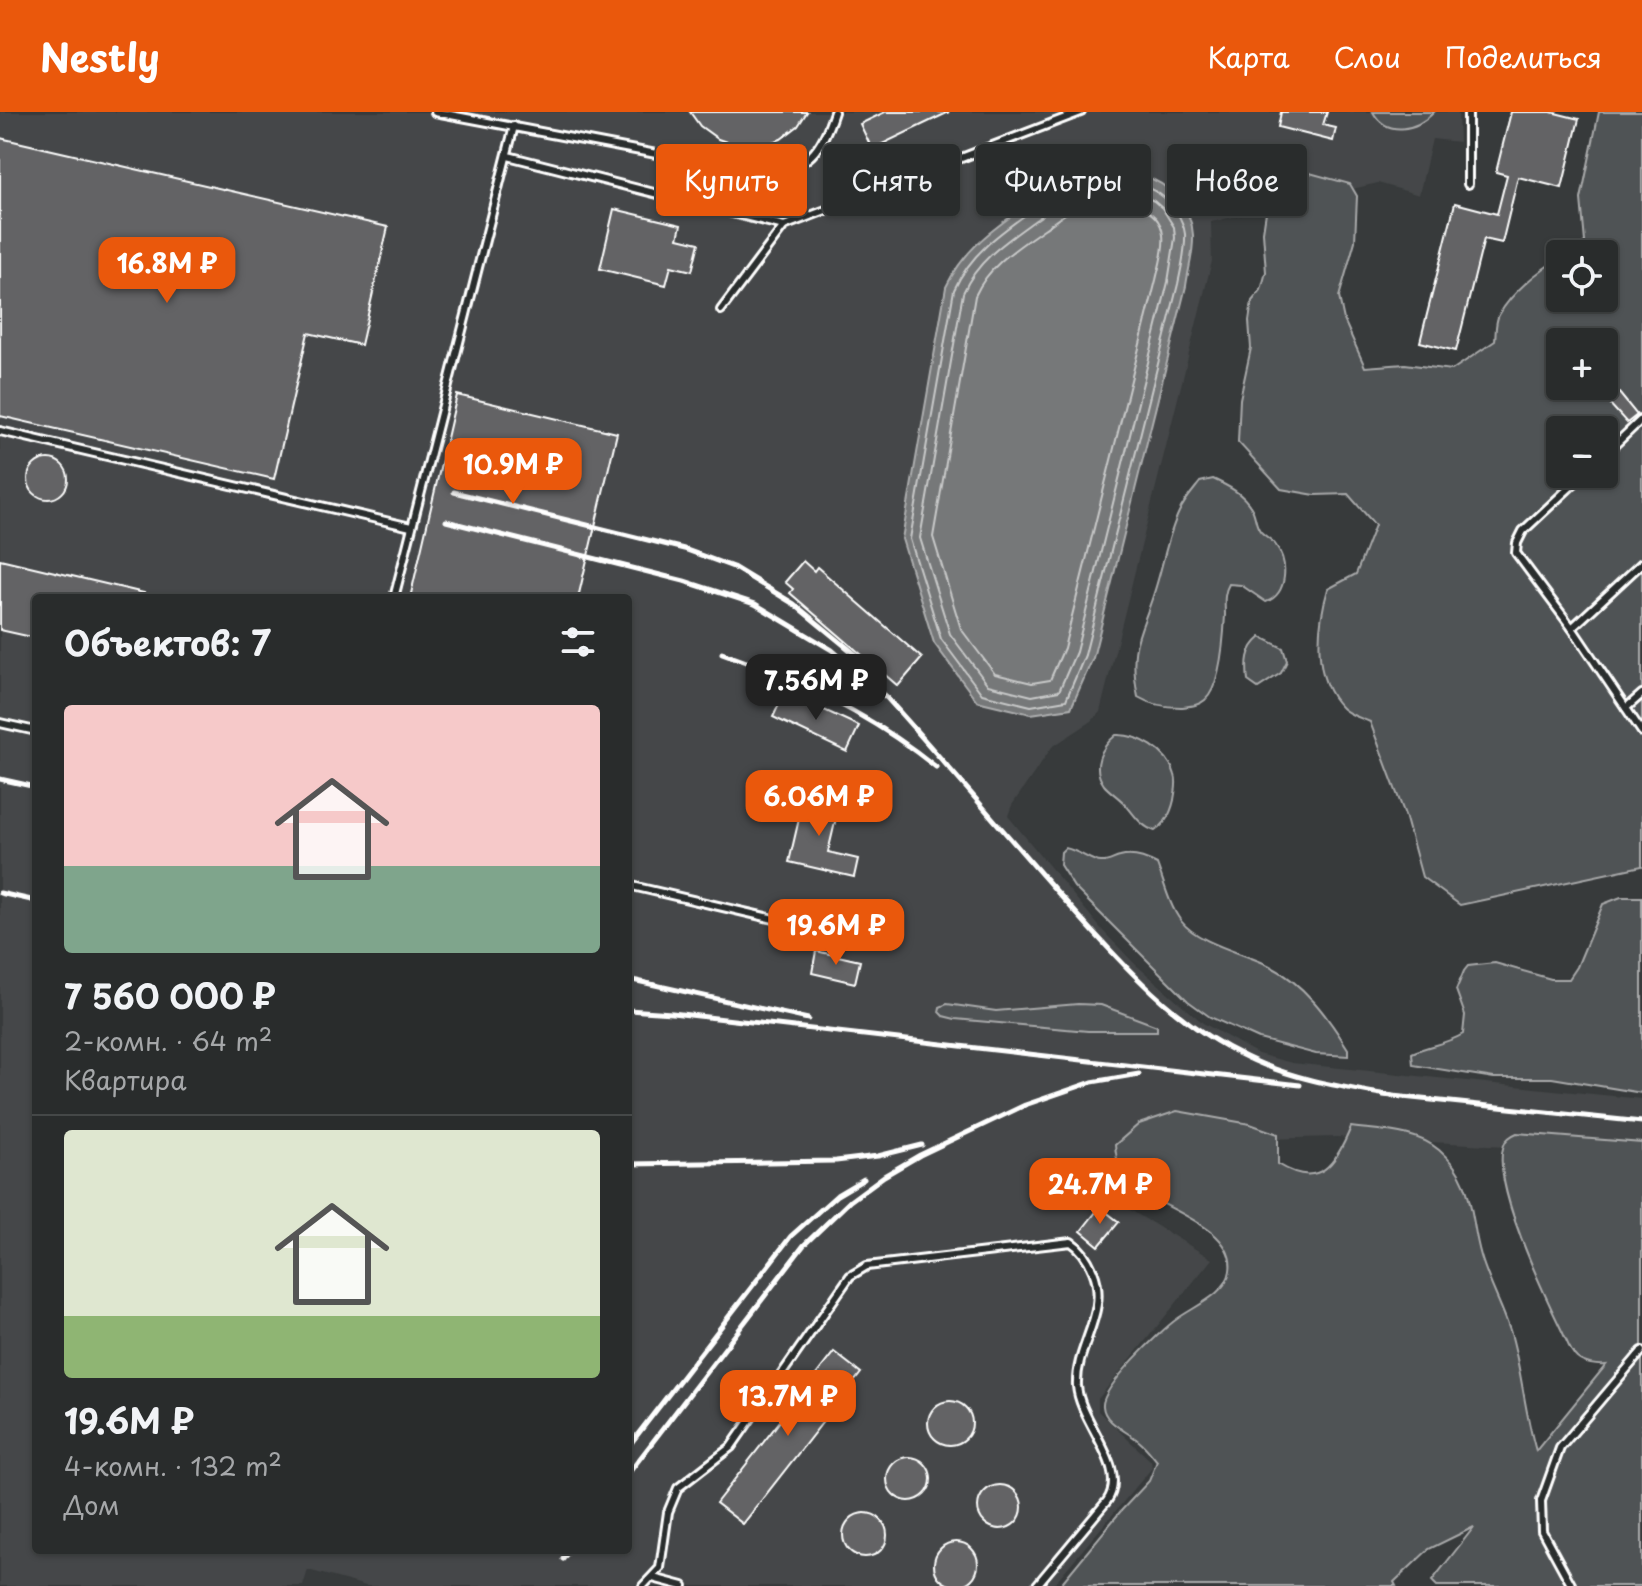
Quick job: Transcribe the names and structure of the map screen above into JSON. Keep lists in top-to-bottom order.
{
  "page": {
    "header": "Nestly",
    "nav": ["Карта", "Слои", "Поделиться"],
    "chip": [
      "Купить",
      "Снять",
      "Фильтры",
      "Новое"
    ],
    "price": [
      "16.8M ₽",
      "10.9M ₽",
      "7.56M ₽",
      "6.06M ₽",
      "19.6M ₽",
      "24.7M ₽",
      "13.7M ₽"
    ],
    "map_buttons": ["+", "−"],
    "heading": "Объектов: 7",
    "list": [
      {
        "name": "7 560 000 ₽",
        "note": "2-комн. · 64 m² · Квартира"
      },
      {
        "name": "19.6M ₽",
        "note": "4-комн. · 132 m² · Дом"
      }
    ]
  }
}
